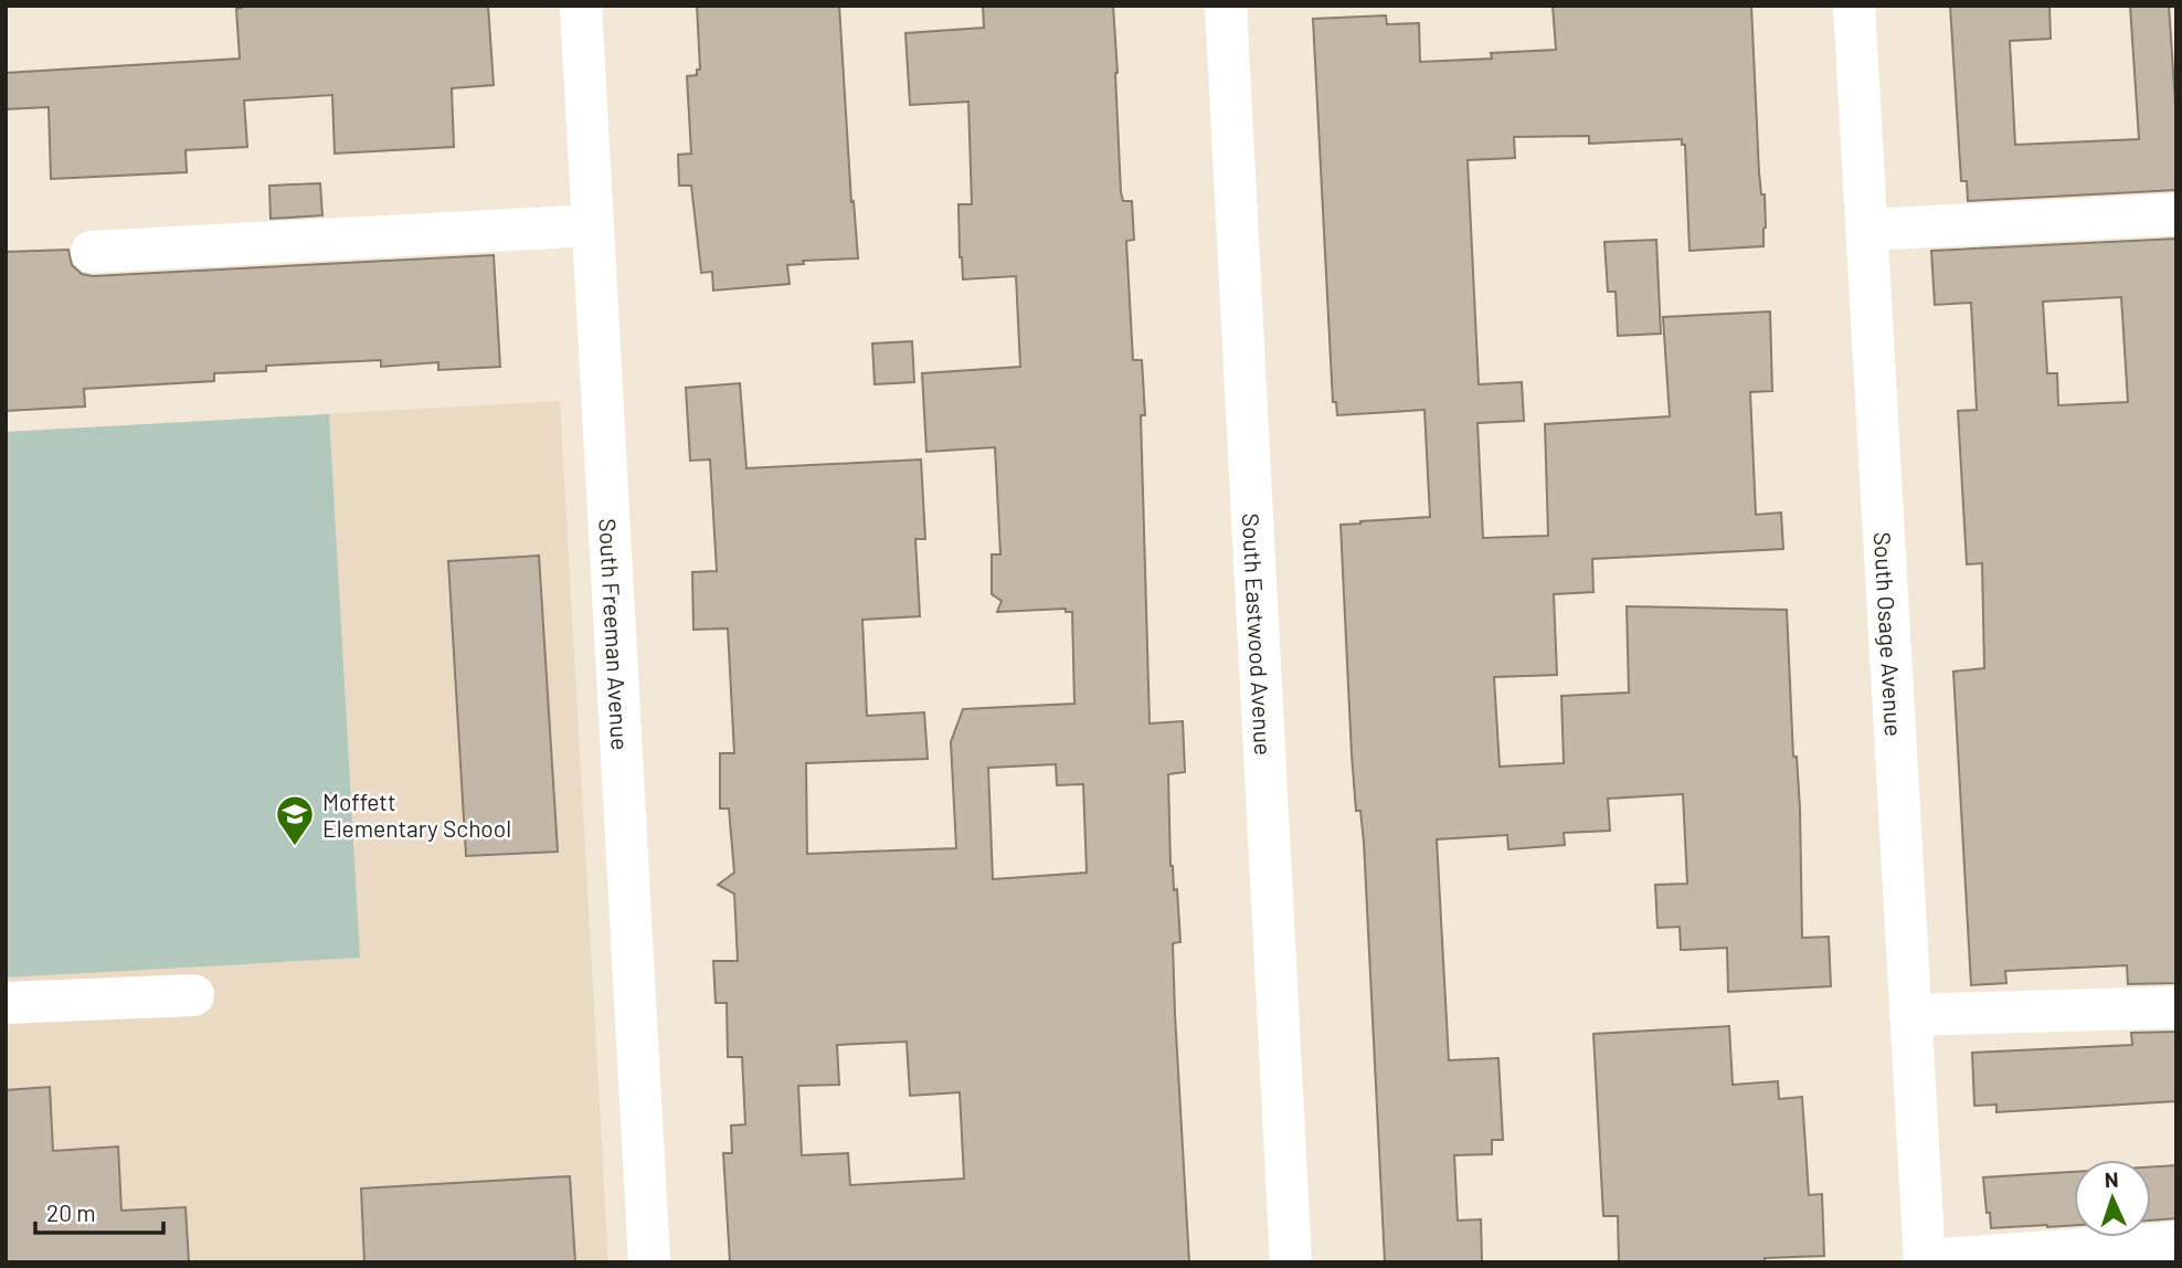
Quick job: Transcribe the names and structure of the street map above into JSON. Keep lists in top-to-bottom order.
{
  "streets": {
    "street": ["South Freeman Avenue", "South Eastwood Avenue", "South Osage Avenue"]
  },
  "places": {
    "school or university": ["Moffett Elementary School"]
  },
  "scale_bar": "20 m",
  "north": "top"
}
